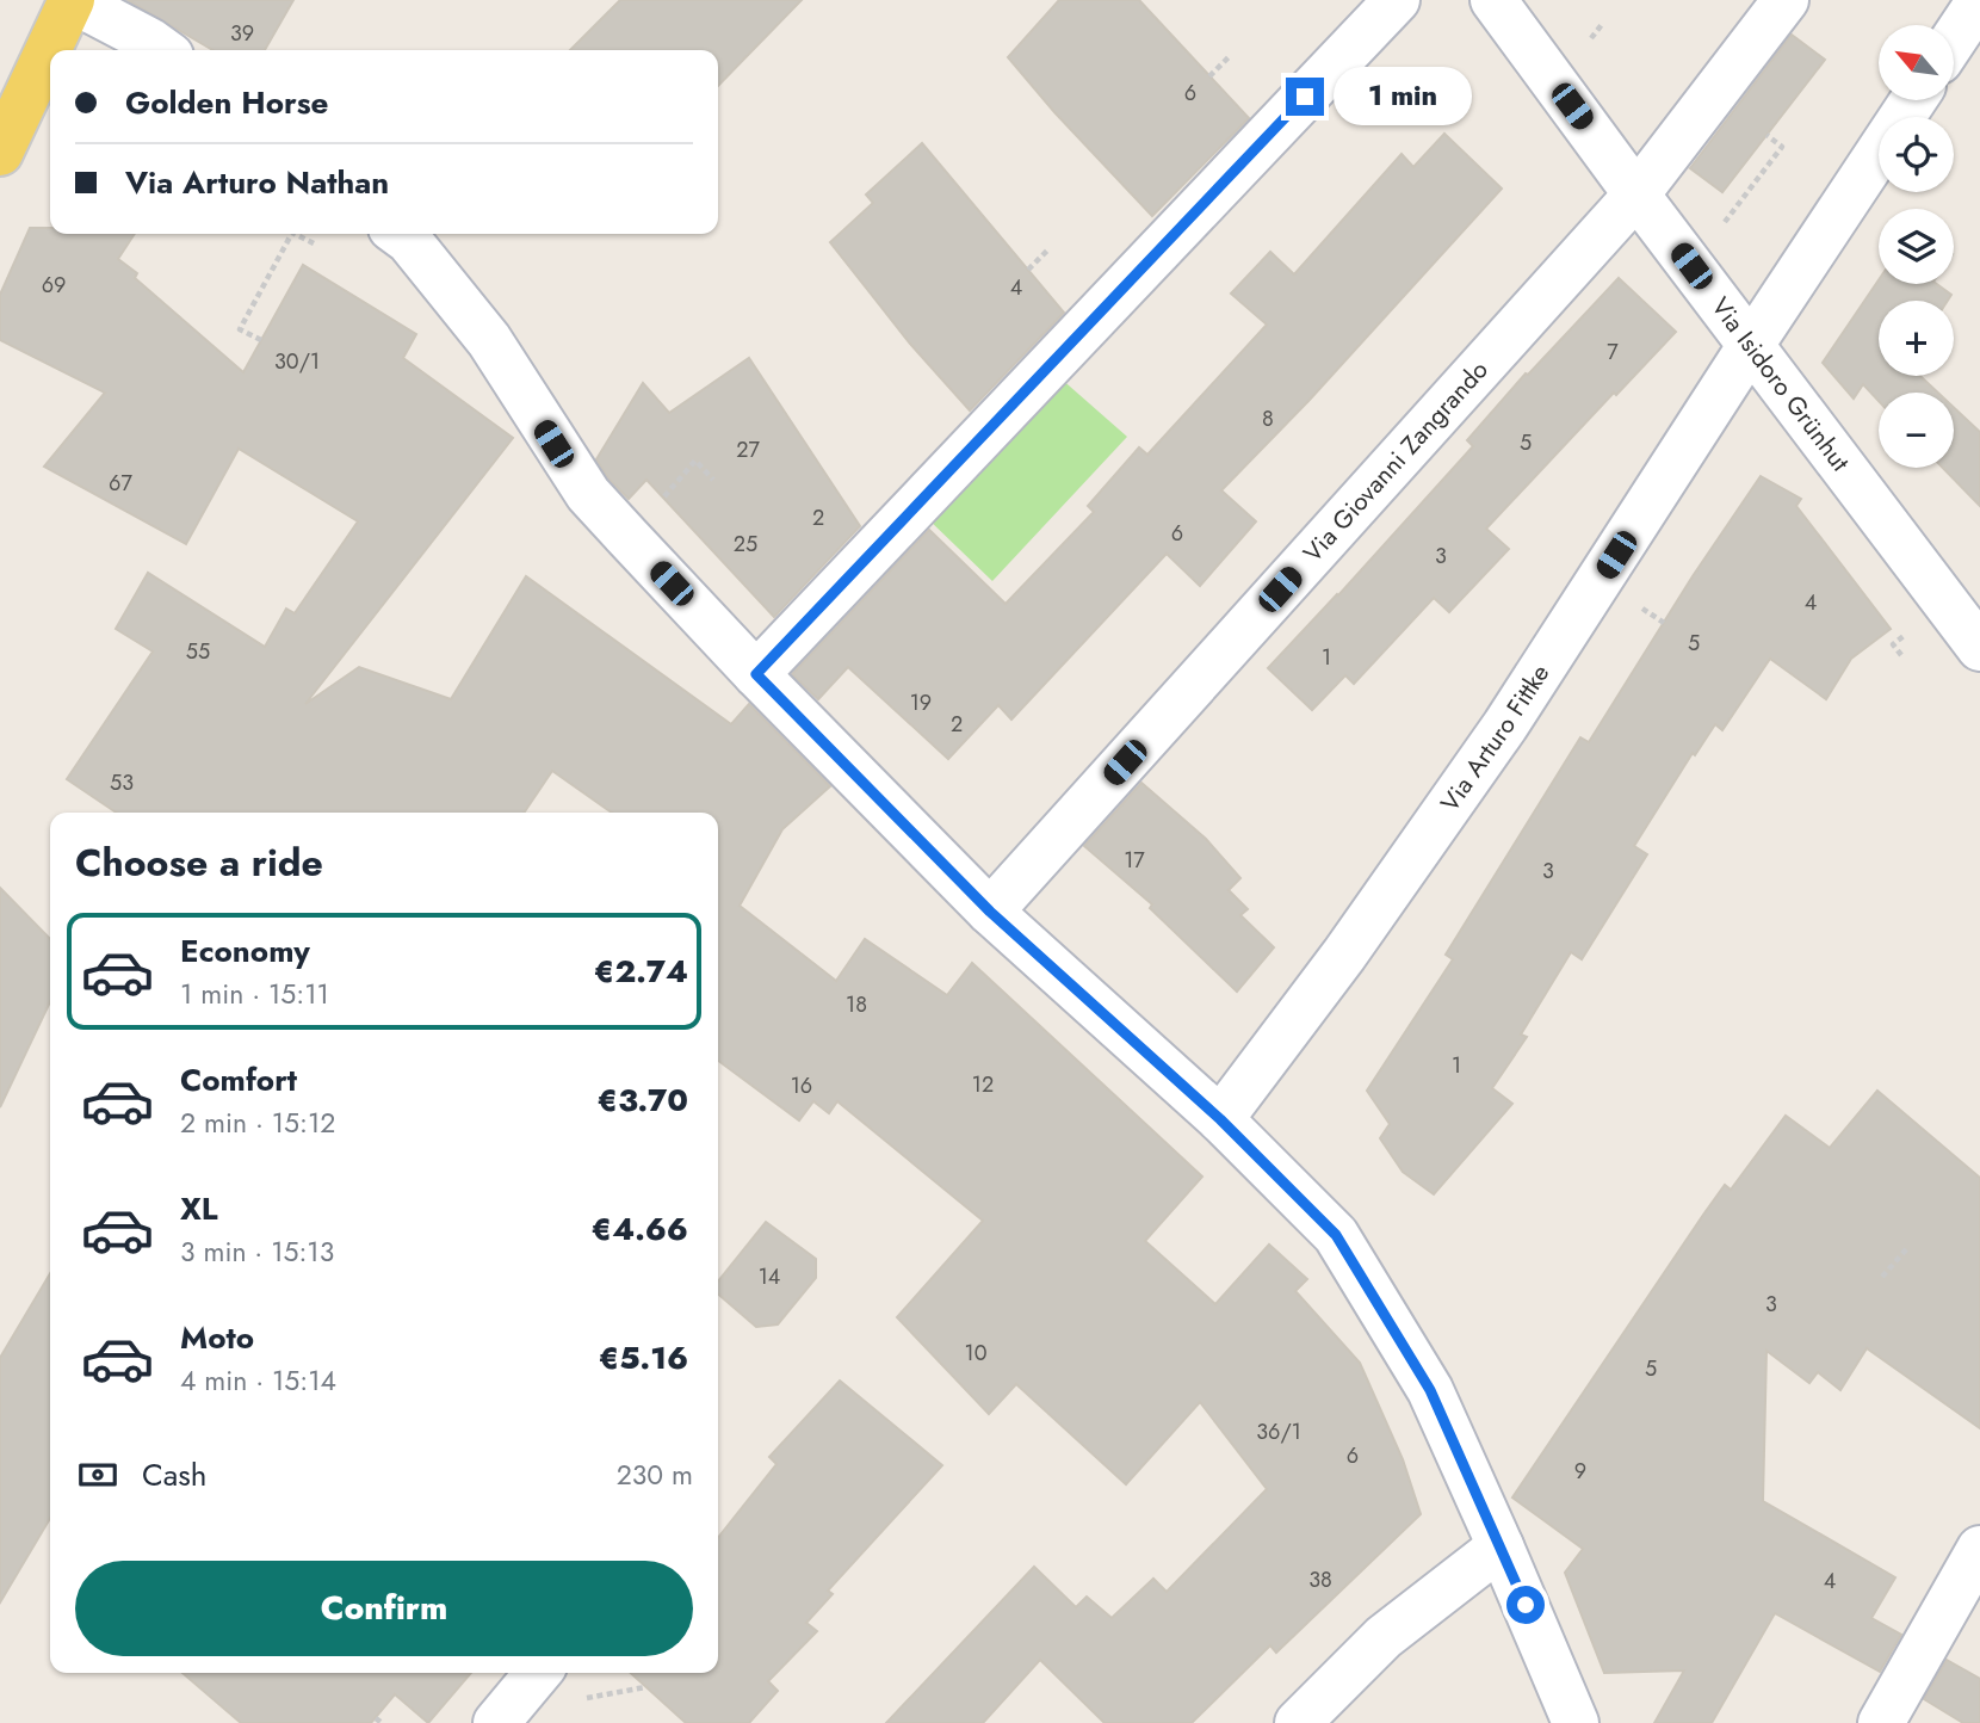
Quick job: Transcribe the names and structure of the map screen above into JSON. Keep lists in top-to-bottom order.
{
  "streets": {
    "street": ["Via Isidoro Grünhut", "Via Giovanni Zangrando", "Via Arturo Fittke"]
  },
  "crossings": [
    ["Via Isidoro Grünhut", "Via Giovanni Zangrando"],
    ["Via Isidoro Grünhut", "Via Arturo Fittke"]
  ],
  "house_numbers": [
    "39",
    "6",
    "69",
    "4",
    "7",
    "30/1",
    "8",
    "5",
    "27",
    "67",
    "2",
    "6",
    "25",
    "3",
    "4",
    "5",
    "55",
    "1",
    "19",
    "2",
    "53",
    "17",
    "3",
    "18",
    "1",
    "12",
    "16",
    "14",
    "3",
    "10",
    "5",
    "36/1",
    "6",
    "9",
    "38",
    "4"
  ],
  "north": "top left",
  "page": {
    "map_buttons": ["+", "−"],
    "banner": ["Golden Horse", "Via Arturo Nathan"],
    "bubble": "1 min",
    "heading": "Choose a ride",
    "list": [
      {
        "name": "Economy",
        "note": "1 min · 15:11",
        "value": "€2.74"
      },
      {
        "name": "Comfort",
        "note": "2 min · 15:12",
        "value": "€3.70"
      },
      {
        "name": "XL",
        "note": "3 min · 15:13",
        "value": "€4.66"
      },
      {
        "name": "Moto",
        "note": "4 min · 15:14",
        "value": "€5.16"
      }
    ],
    "pay": ["Cash", "230 m"],
    "buttons": "Confirm"
  }
}
